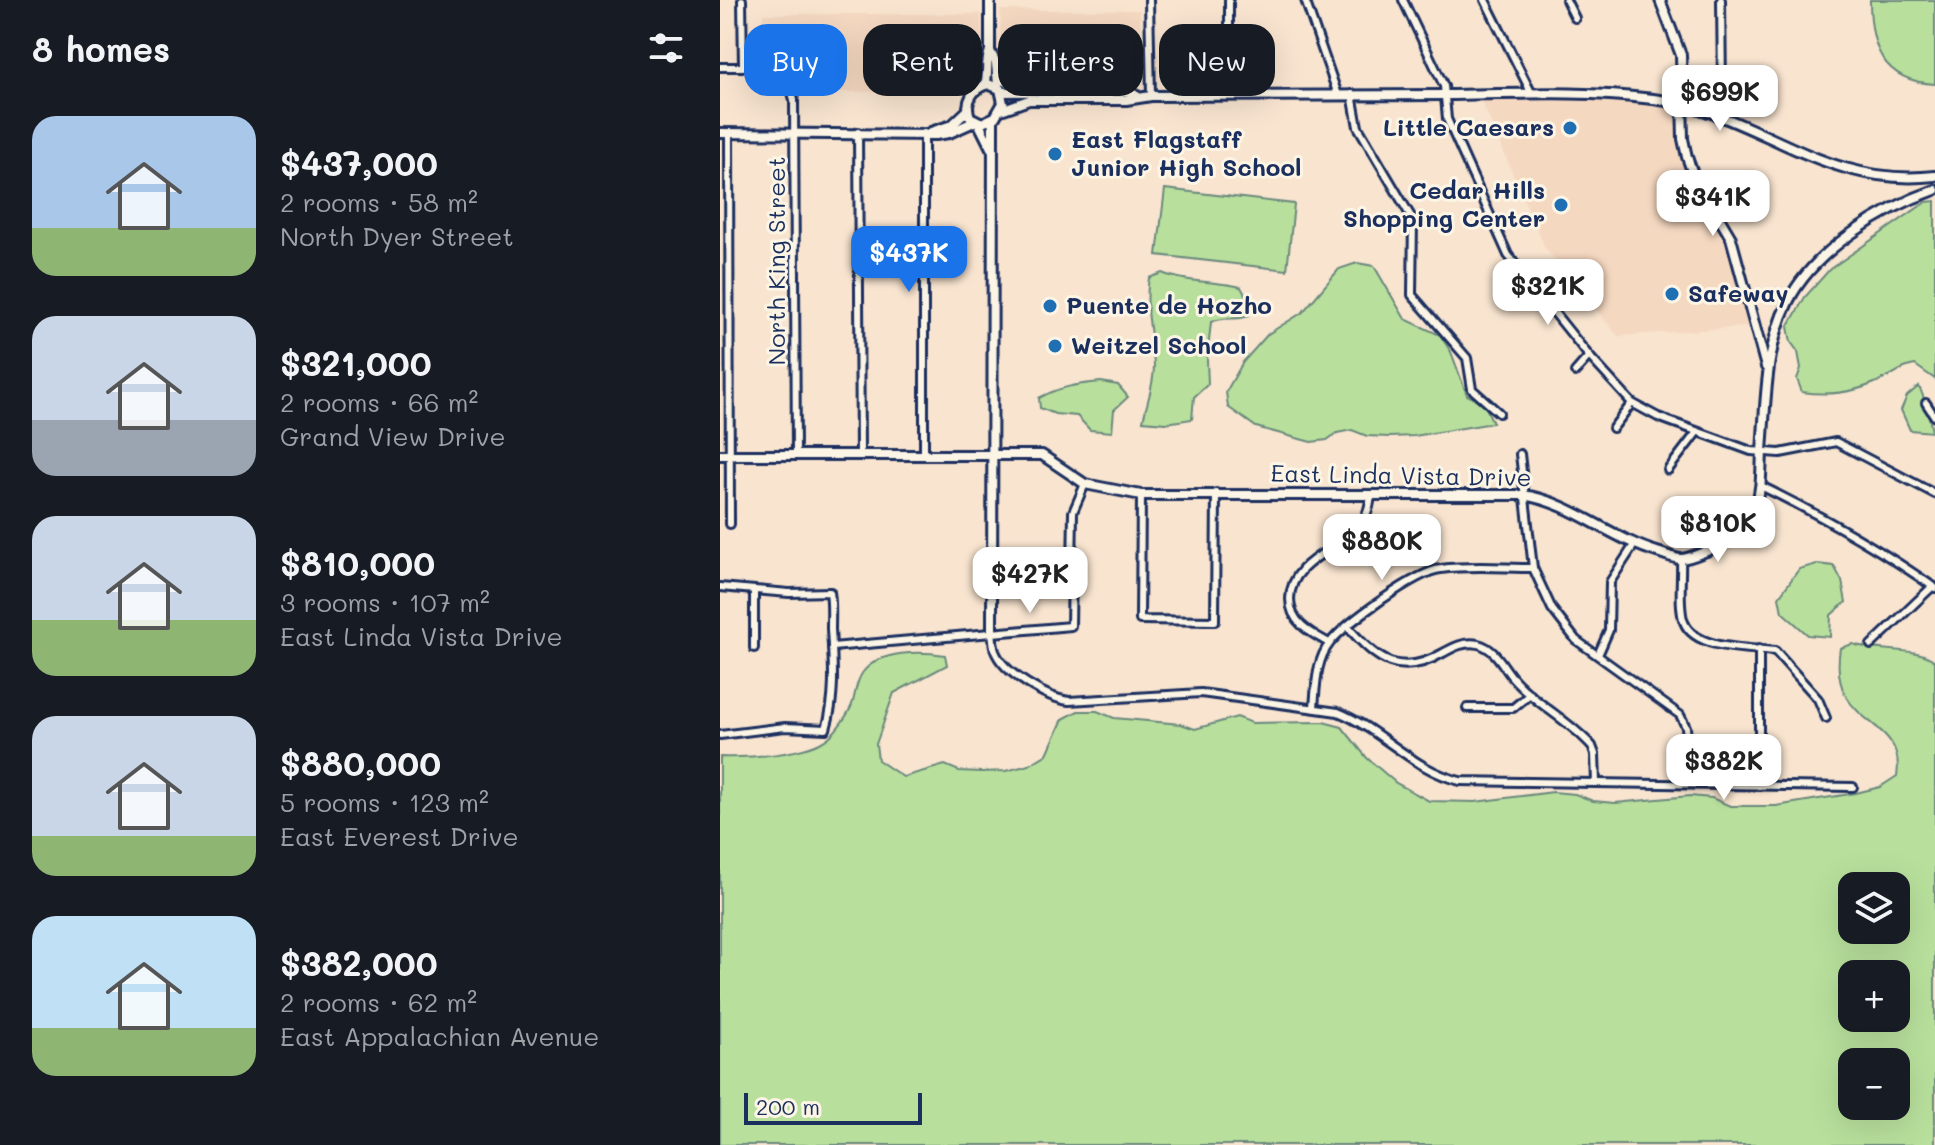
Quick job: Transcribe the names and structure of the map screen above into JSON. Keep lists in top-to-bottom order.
{
  "streets": {
    "street": ["North King Street", "East Linda Vista Drive"]
  },
  "crossings": [
    ["North King Street", "East Linda Vista Drive"]
  ],
  "places": [
    "Little Caesars",
    "East Flagstaff Junior High School",
    "Cedar Hills Shopping Center",
    "Safeway",
    "Puente de Hozho",
    "Weitzel School"
  ],
  "scale_bar": "200 m",
  "page": {
    "heading": "8 homes",
    "chip": [
      "Buy",
      "Rent",
      "Filters",
      "New"
    ],
    "price": [
      "$699K",
      "$341K",
      "$437K",
      "$321K",
      "$810K",
      "$880K",
      "$427K",
      "$382K"
    ],
    "list": [
      {
        "name": "$437,000",
        "note": "2 rooms · 58 m² · North Dyer Street"
      },
      {
        "name": "$321,000",
        "note": "2 rooms · 66 m² · Grand View Drive"
      },
      {
        "name": "$810,000",
        "note": "3 rooms · 107 m² · East Linda Vista Drive"
      },
      {
        "name": "$880,000",
        "note": "5 rooms · 123 m² · East Everest Drive"
      },
      {
        "name": "$382,000",
        "note": "2 rooms · 62 m² · East Appalachian Avenue"
      }
    ],
    "map_buttons": ["+", "−"],
    "scale": "200 m"
  }
}
